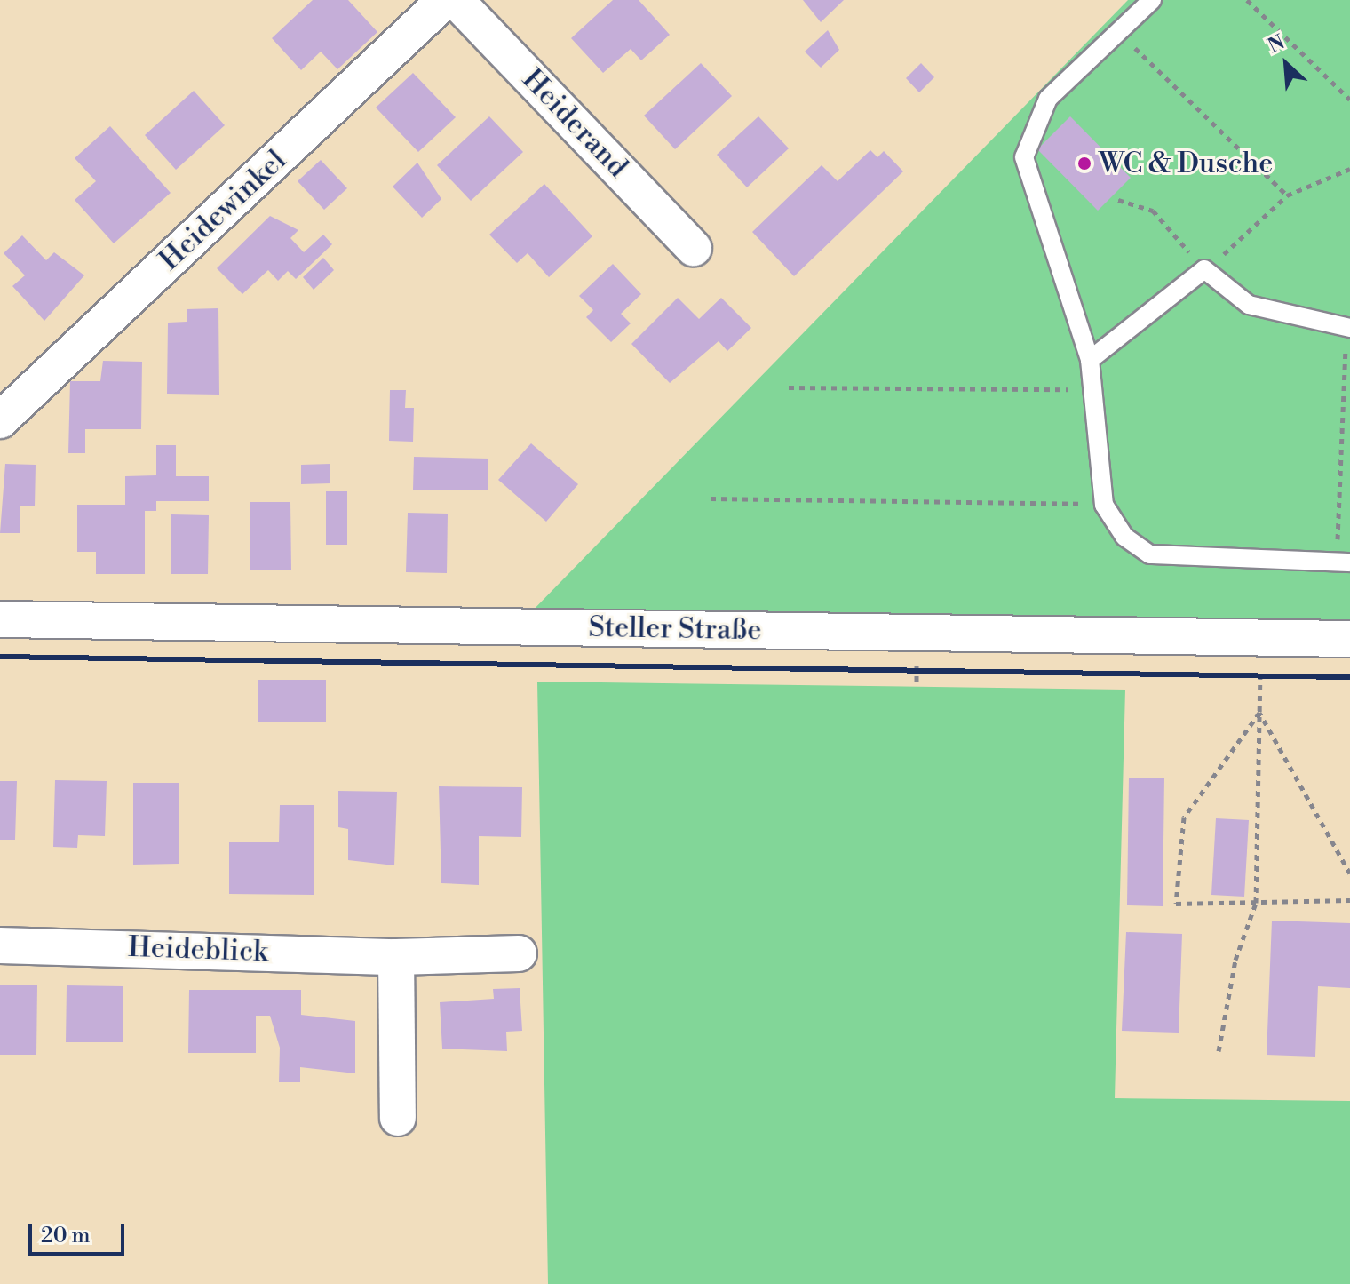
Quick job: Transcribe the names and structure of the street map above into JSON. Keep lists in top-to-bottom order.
{
  "streets": {
    "street": [
      "Heiderand",
      "Heidewinkel",
      "Steller Straße",
      "Heideblick"
    ]
  },
  "places": ["WC & Dusche"],
  "scale_bar": "20 m",
  "north": "top left"
}
